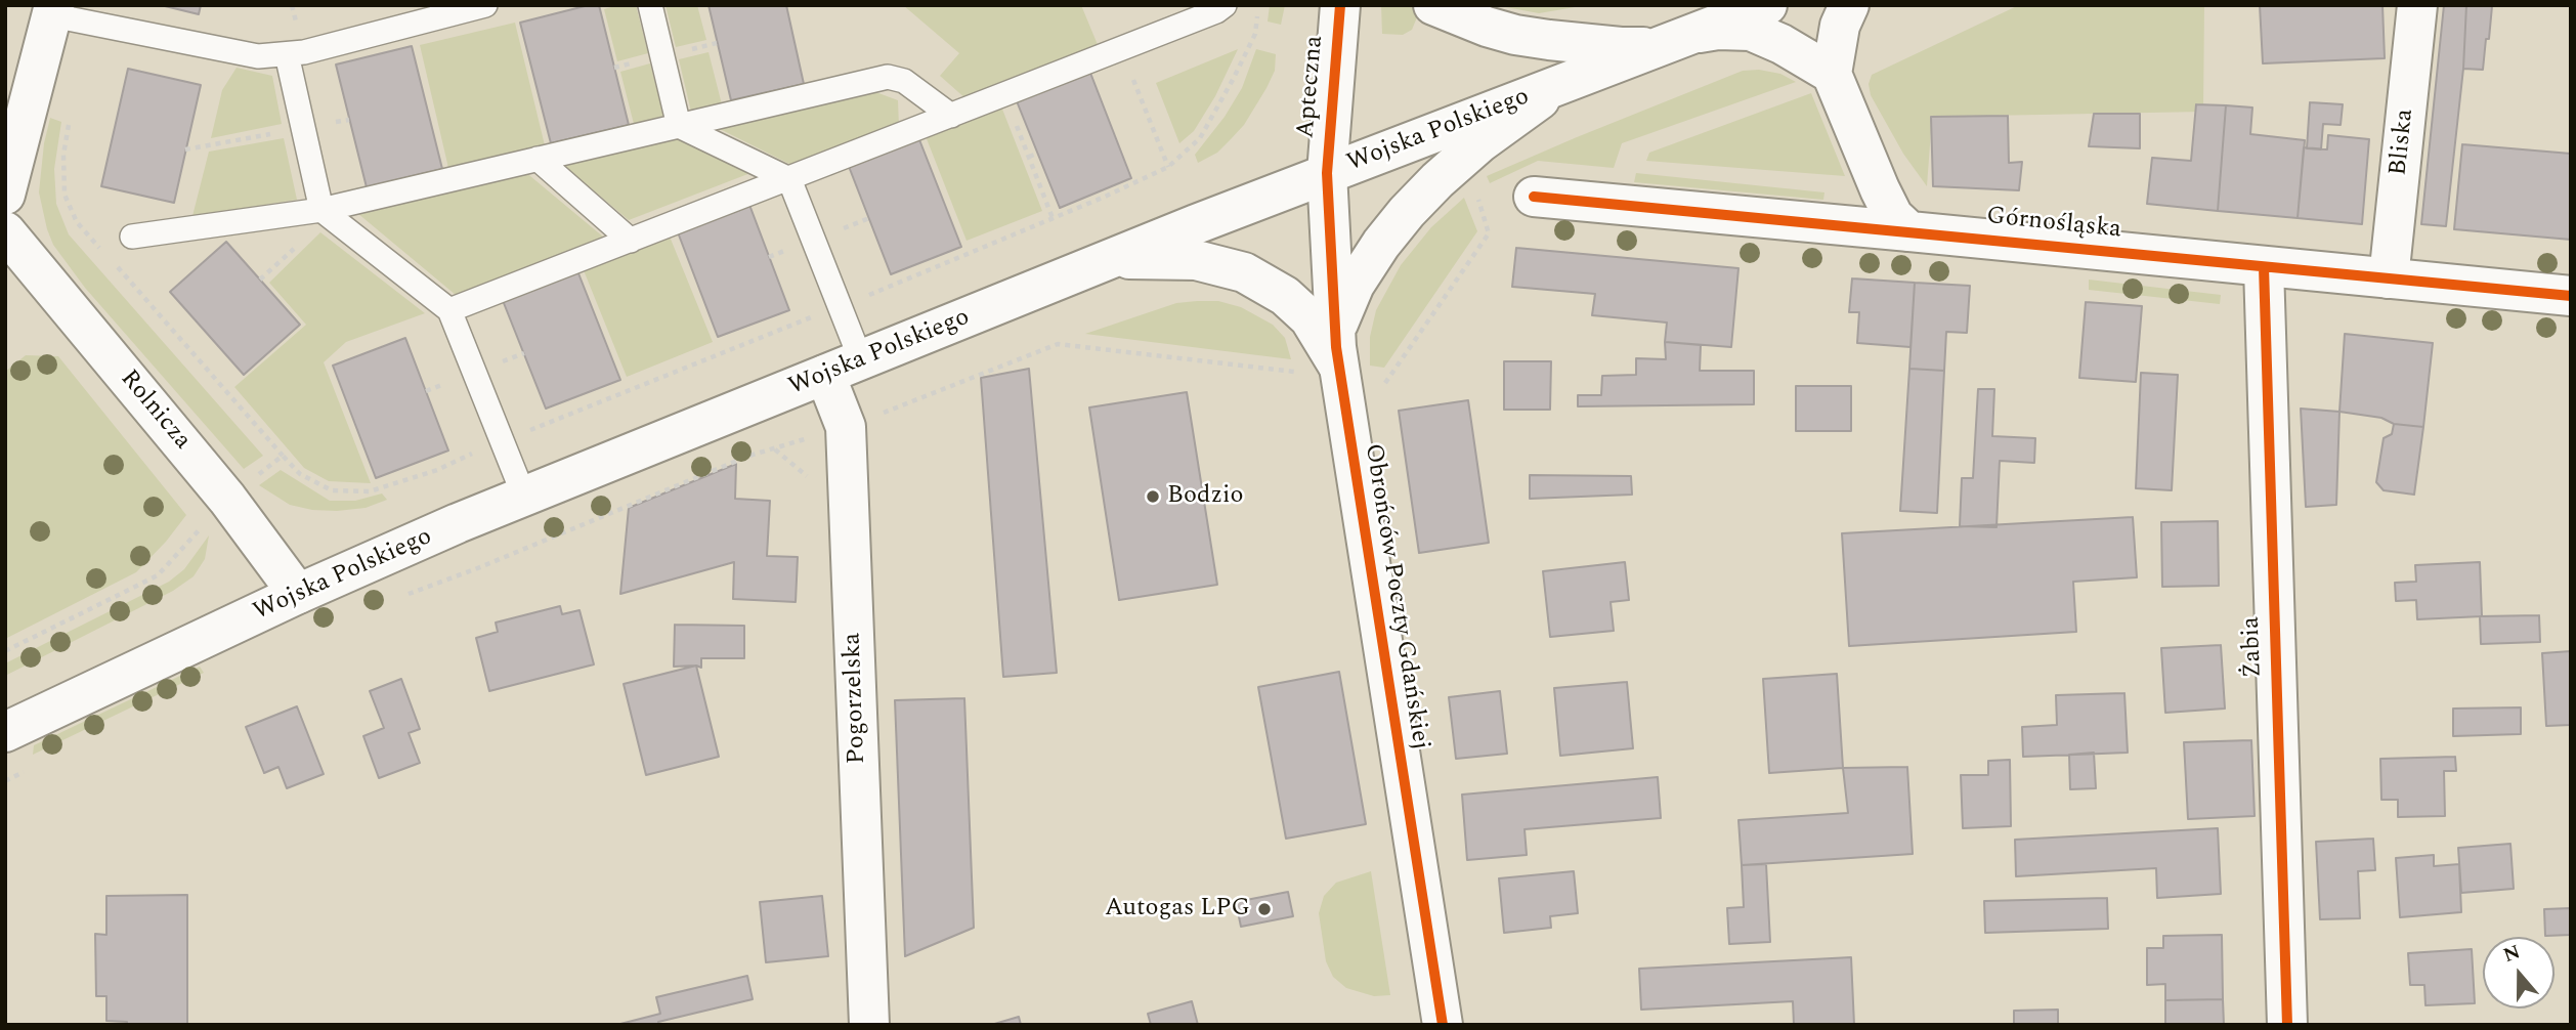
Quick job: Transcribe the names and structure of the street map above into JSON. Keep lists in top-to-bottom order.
{
  "streets": {
    "street": [
      "Apteczna",
      "Wojska Polskiego",
      "Bliska",
      "Górnośląska",
      "Rolnicza",
      "Obrońców Poczty Gdańskiej",
      "Żabia",
      "Pogorzelska"
    ]
  },
  "crossings": [
    ["Apteczna", "Wojska Polskiego"],
    ["Apteczna", "Obrońców Poczty Gdańskiej"],
    ["Wojska Polskiego", "Rolnicza"],
    ["Wojska Polskiego", "Obrońców Poczty Gdańskiej"],
    ["Wojska Polskiego", "Pogorzelska"],
    ["Bliska", "Górnośląska"],
    ["Górnośląska", "Żabia"]
  ],
  "places": ["Bodzio", "Autogas LPG"],
  "north": "top"
}
